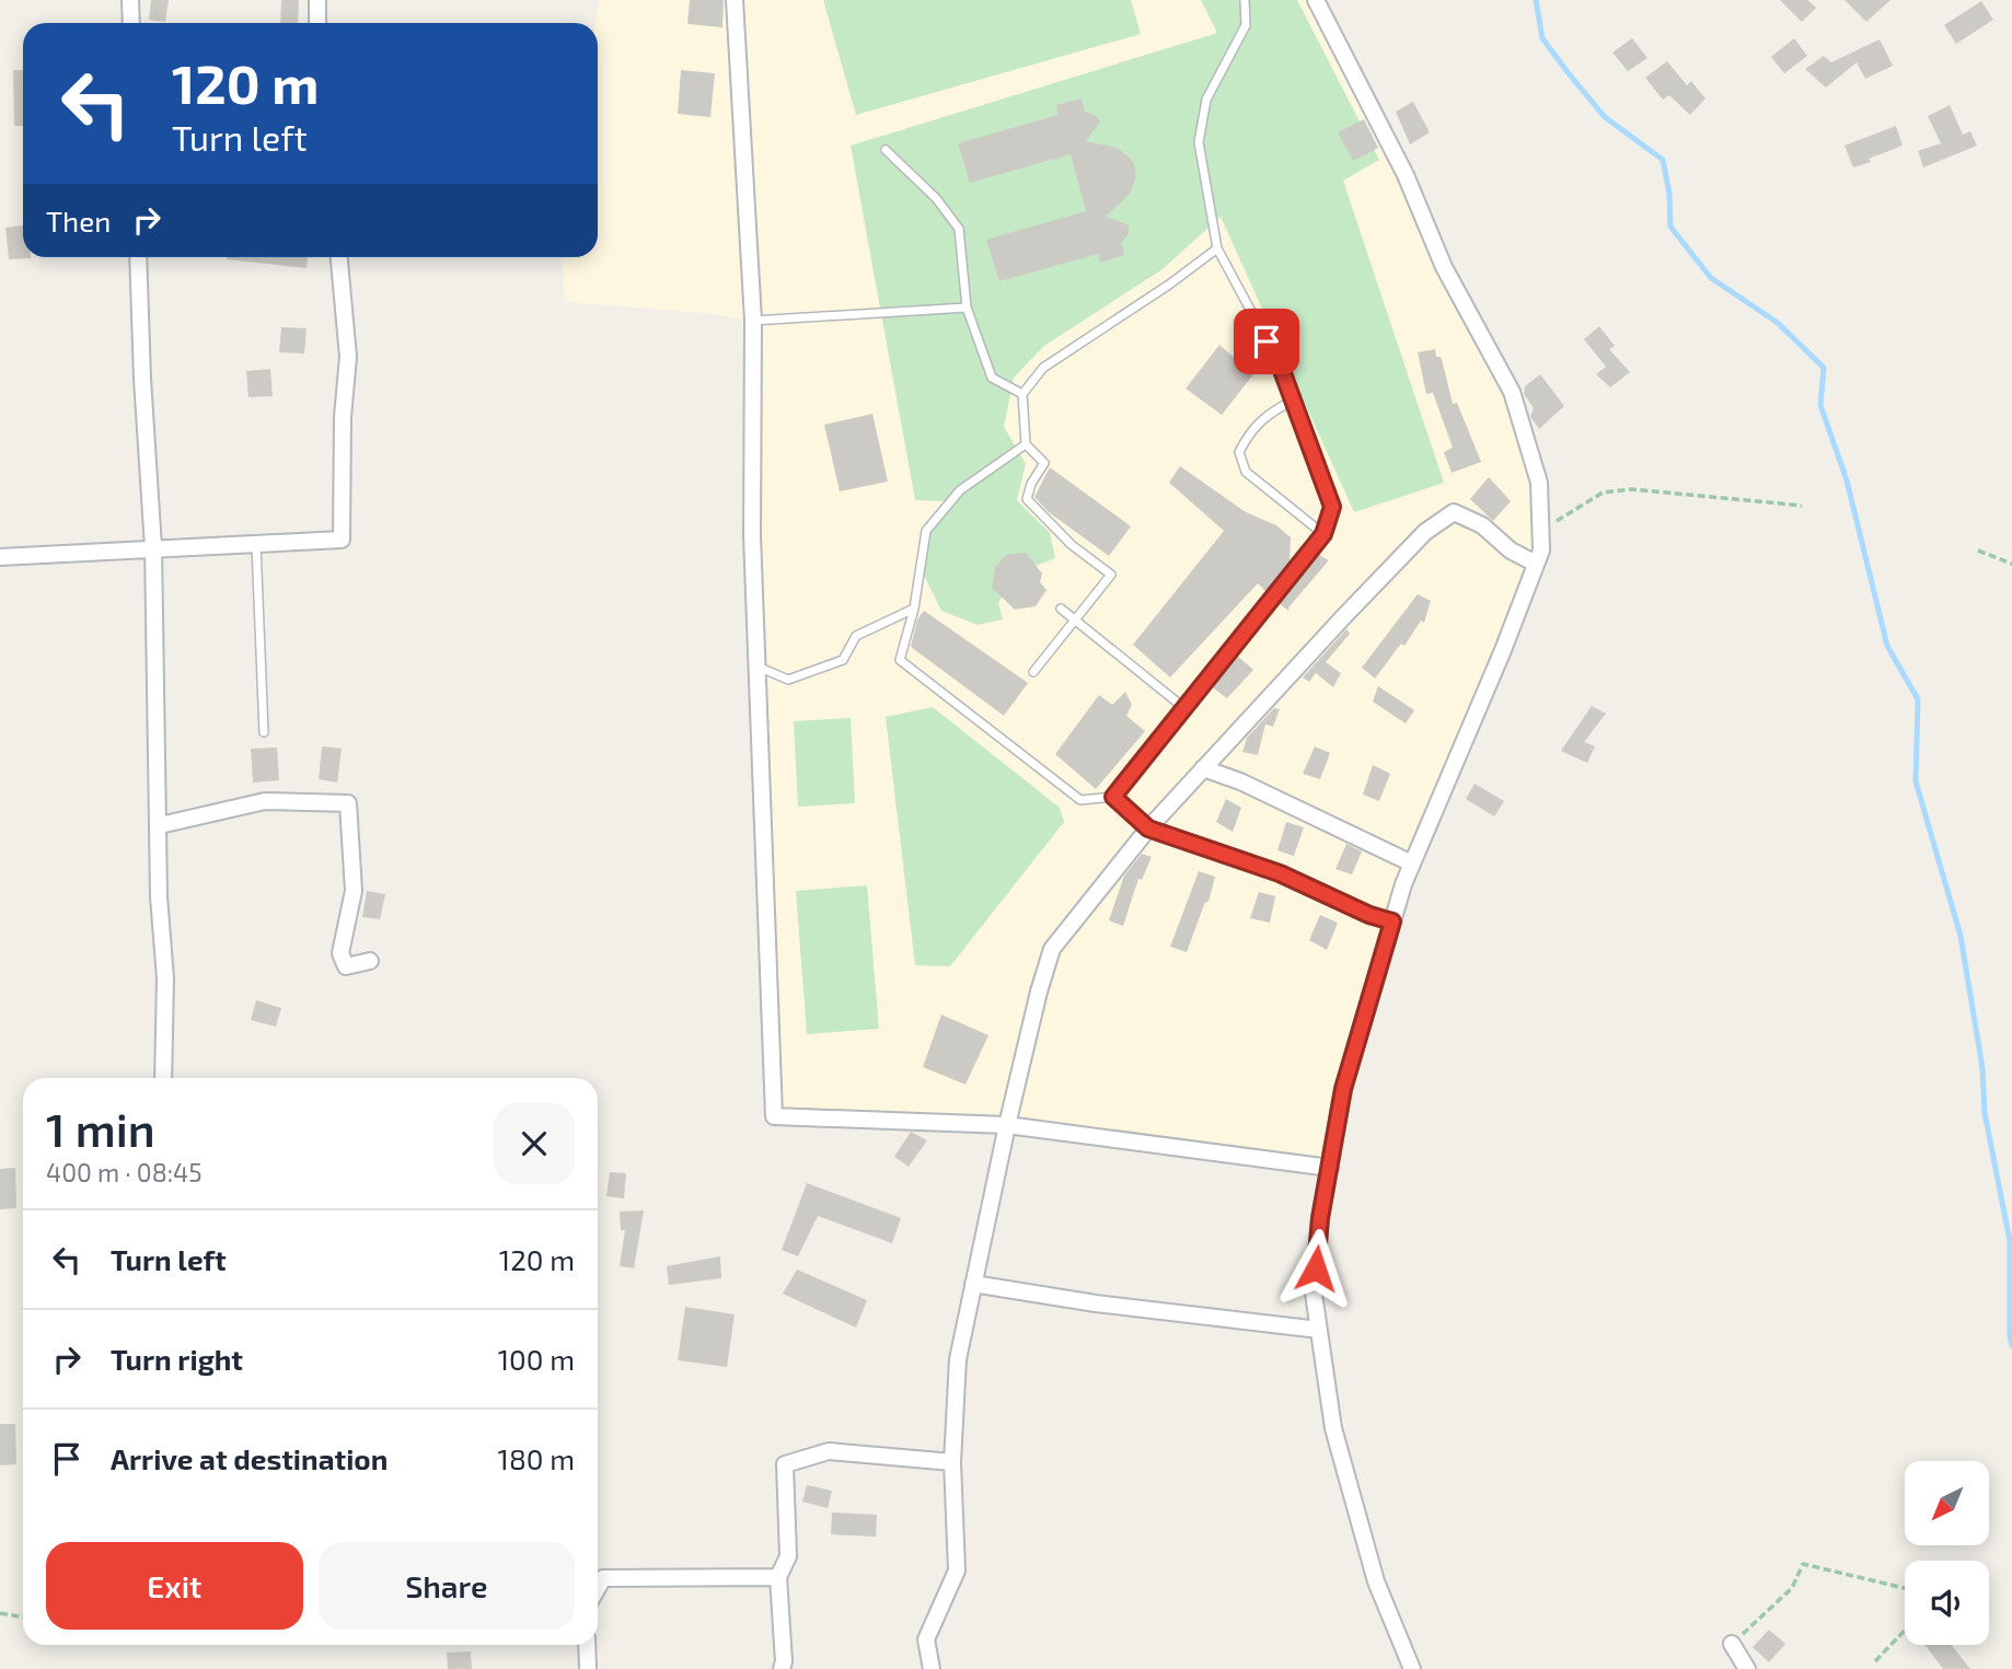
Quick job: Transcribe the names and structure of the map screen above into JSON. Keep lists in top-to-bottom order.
{
  "north": "bottom left",
  "page": {
    "turn": ["120 m", "Turn left"],
    "then": "Then",
    "heading": ["1 min", "400 m · 08:45"],
    "list": [
      {
        "name": "Turn left",
        "value": "120 m"
      },
      {
        "name": "Turn right",
        "value": "100 m"
      },
      {
        "name": "Arrive at destination",
        "value": "180 m"
      }
    ],
    "buttons": ["Exit", "Share"]
  }
}
